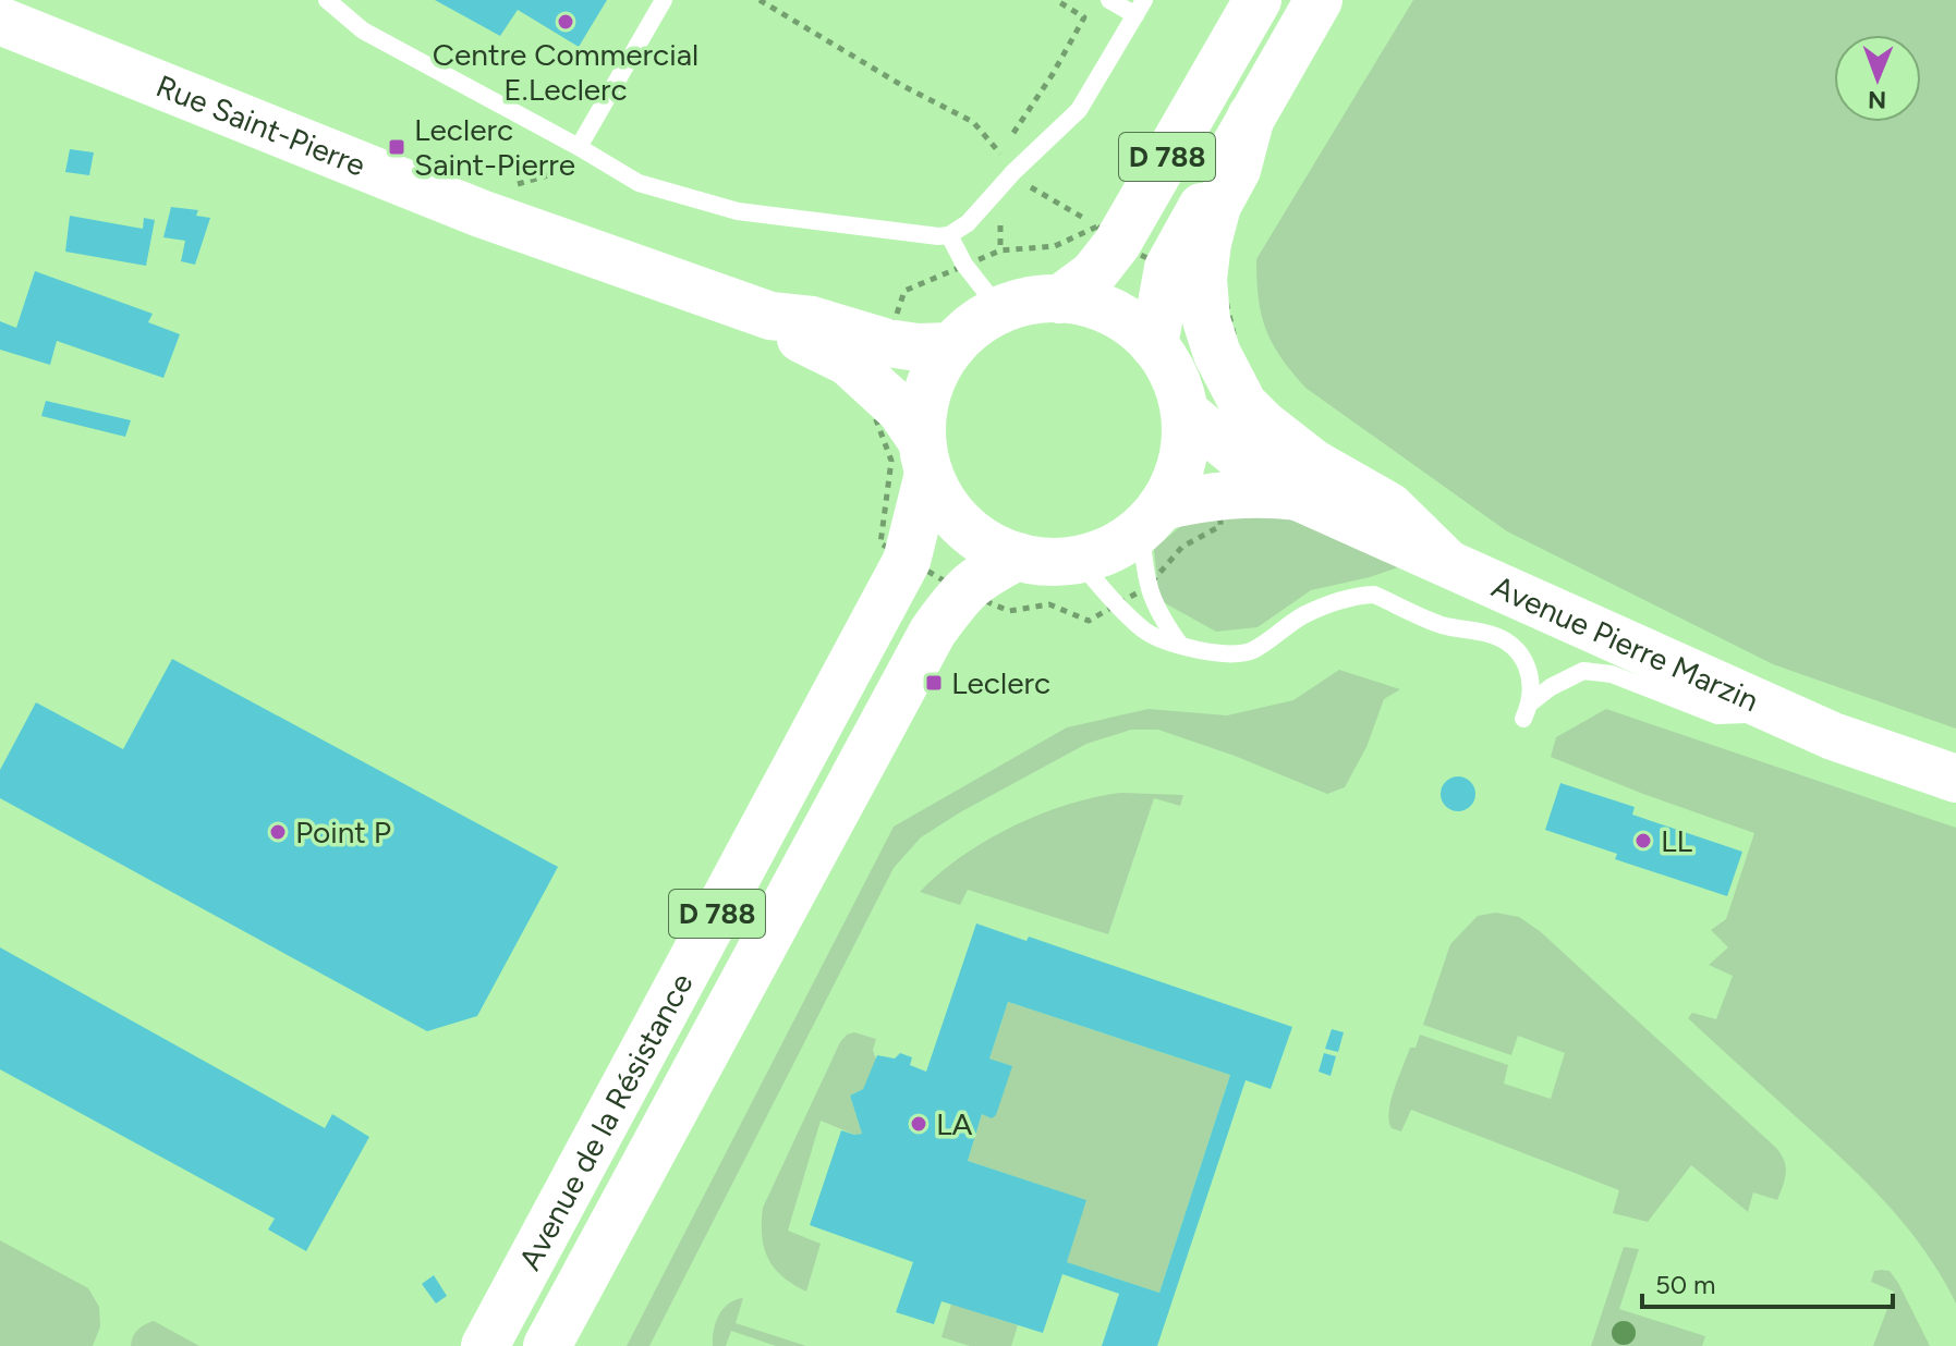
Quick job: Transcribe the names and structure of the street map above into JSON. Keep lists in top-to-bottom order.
{
  "streets": {
    "main road": [
      "Rue Saint-Pierre",
      "D 788",
      "Avenue Pierre Marzin",
      "Avenue de la Résistance"
    ]
  },
  "crossings": [
    ["Rue Saint-Pierre", "D 788"],
    ["Rue Saint-Pierre", "Avenue Pierre Marzin"],
    ["Rue Saint-Pierre", "Avenue de la Résistance"],
    ["D 788", "Avenue Pierre Marzin"],
    ["D 788", "Avenue de la Résistance"],
    ["Avenue Pierre Marzin", "Avenue de la Résistance"]
  ],
  "places": {
    "other": [
      "Centre Commercial E.Leclerc",
      "Point P",
      "LL",
      "LA"
    ],
    "transit": ["Leclerc Saint-Pierre", "Leclerc"]
  },
  "scale_bar": "50 m",
  "north": "bottom"
}
